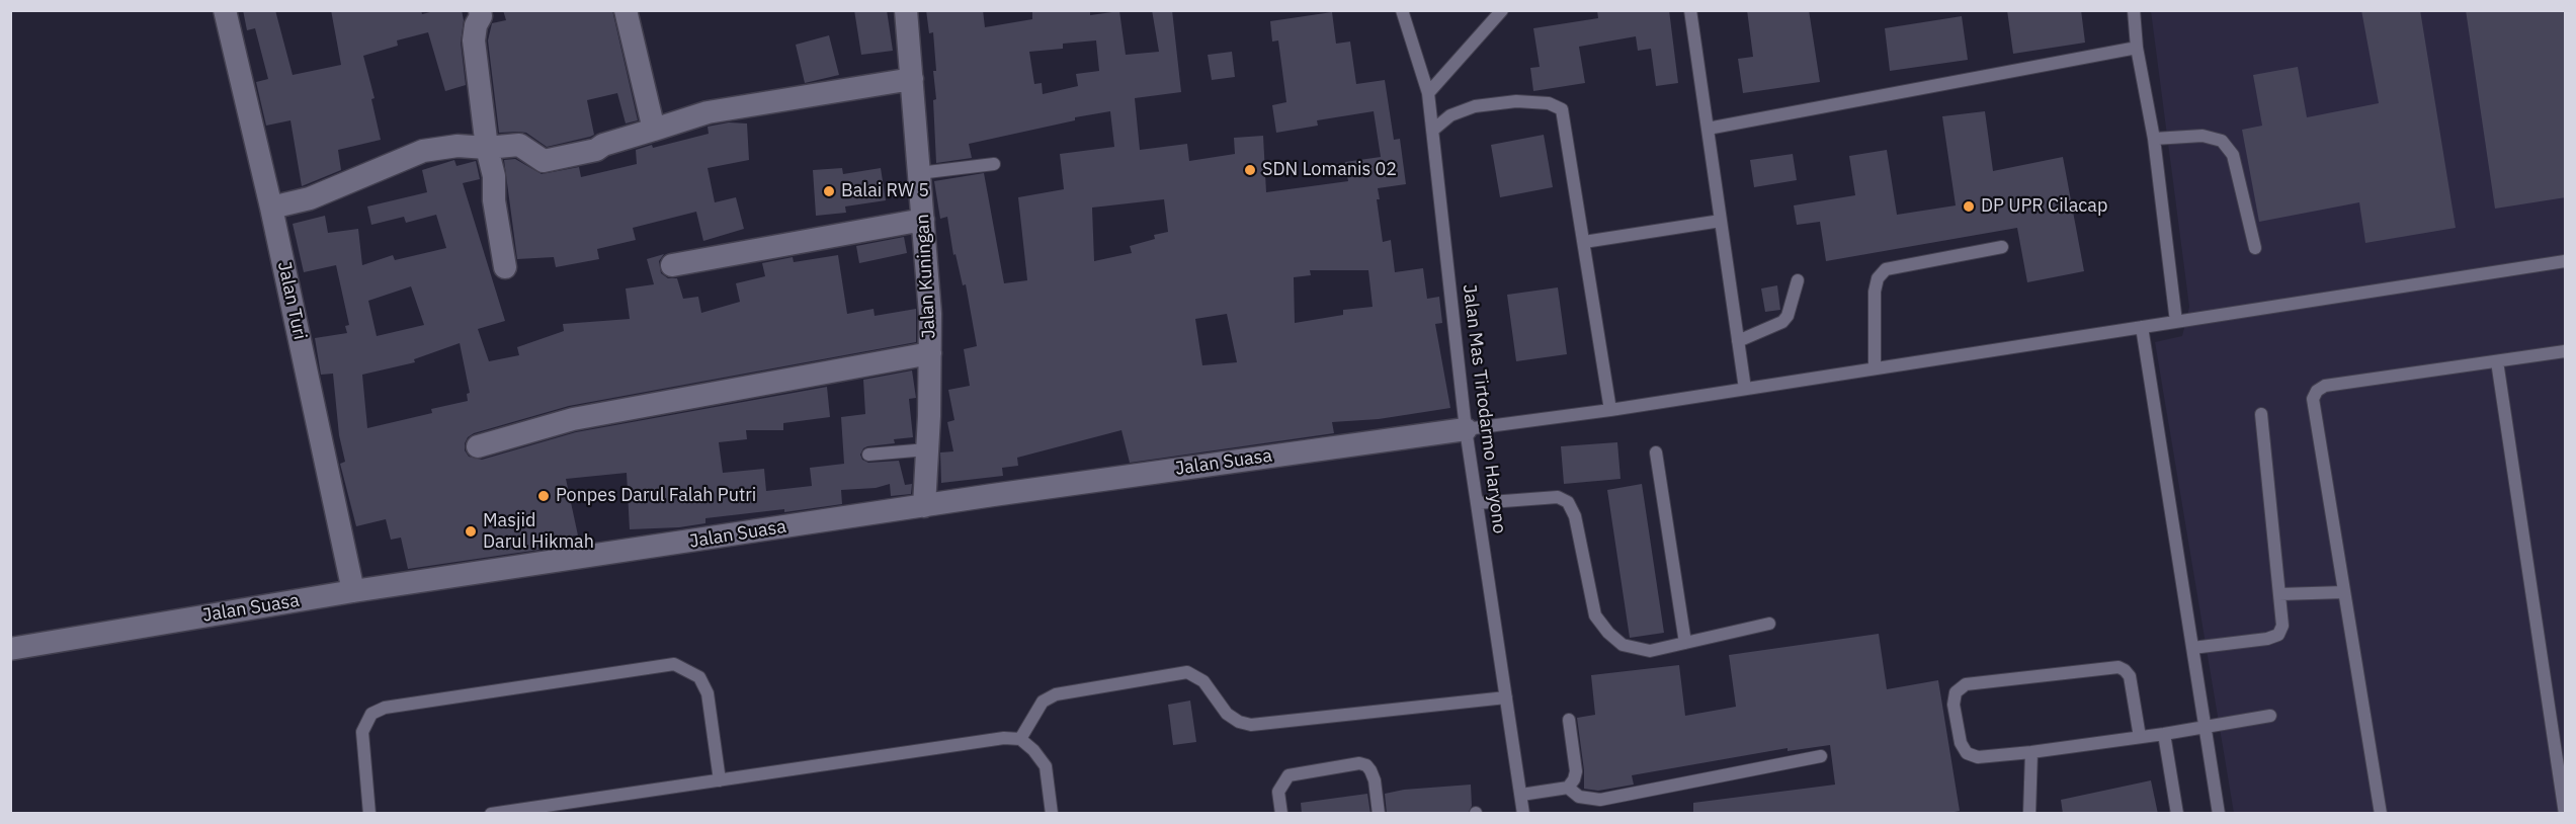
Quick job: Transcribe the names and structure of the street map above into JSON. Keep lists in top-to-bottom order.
{
  "streets": {
    "street": ["Jalan Kuningan", "Jalan Turi", "Jalan Suasa"],
    "lane": ["Jalan Mas Tirtodarmo Haryono"]
  },
  "crossings": [
    ["Jalan Kuningan", "Jalan Suasa"],
    ["Jalan Turi", "Jalan Suasa"],
    ["Jalan Mas Tirtodarmo Haryono", "Jalan Suasa"]
  ],
  "places": [
    "SDN Lomanis 02",
    "Balai RW 5",
    "DP UPR Cilacap",
    "Ponpes Darul Falah Putri",
    "Masjid Darul Hikmah"
  ]
}
